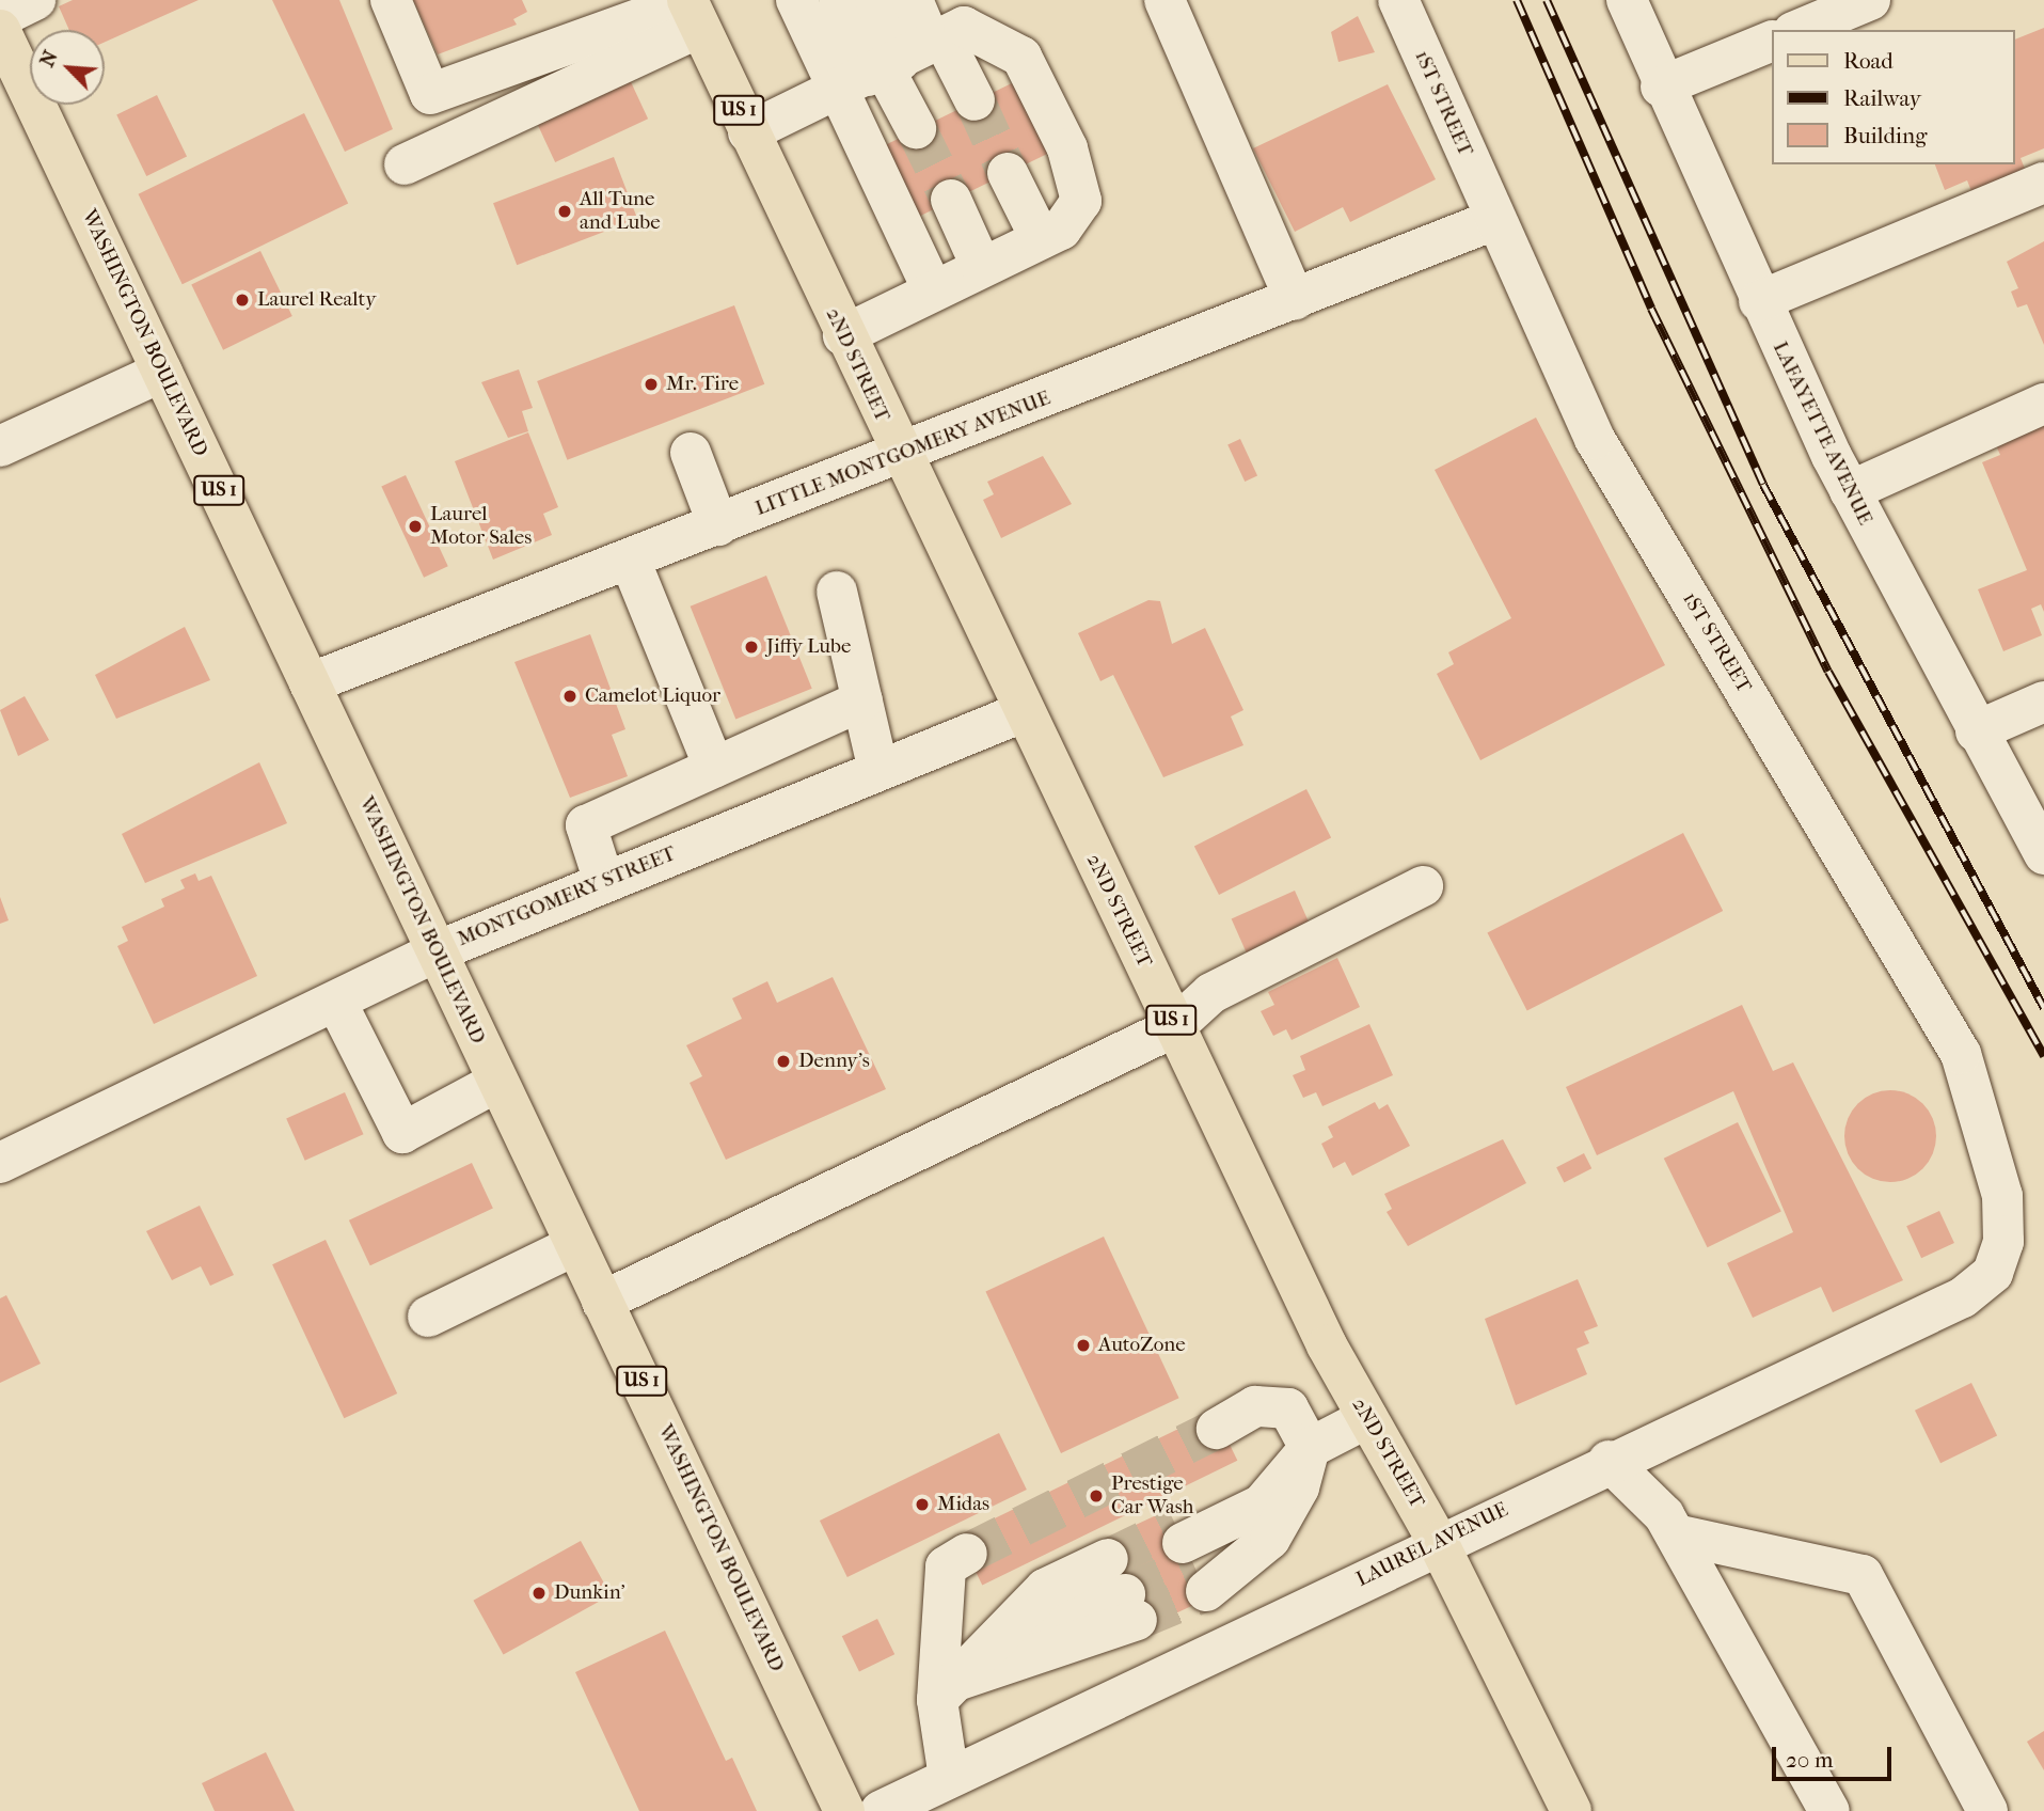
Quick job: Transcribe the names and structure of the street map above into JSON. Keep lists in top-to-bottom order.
{
  "streets": {
    "main road": ["US 1", "WASHINGTON BOULEVARD", "2ND STREET"],
    "street": [
      "1ST STREET",
      "LAFAYETTE AVENUE",
      "LITTLE MONTGOMERY AVENUE",
      "MONTGOMERY STREET",
      "LAUREL AVENUE"
    ]
  },
  "crossings": [
    ["1ST STREET", "LITTLE MONTGOMERY AVENUE"],
    ["1ST STREET", "LAUREL AVENUE"],
    ["WASHINGTON BOULEVARD", "LITTLE MONTGOMERY AVENUE"],
    ["WASHINGTON BOULEVARD", "MONTGOMERY STREET"],
    ["2ND STREET", "LITTLE MONTGOMERY AVENUE"],
    ["2ND STREET", "MONTGOMERY STREET"],
    ["2ND STREET", "LAUREL AVENUE"]
  ],
  "places": [
    "All Tune and Lube",
    "Laurel Realty",
    "Mr. Tire",
    "Laurel Motor Sales",
    "Jiffy Lube",
    "Camelot Liquor",
    "Denny's",
    "AutoZone",
    "Prestige Car Wash",
    "Midas",
    "Dunkin'"
  ],
  "legend": ["Road", "Railway", "Building"],
  "scale_bar": "20 m",
  "north": "top left"
}
